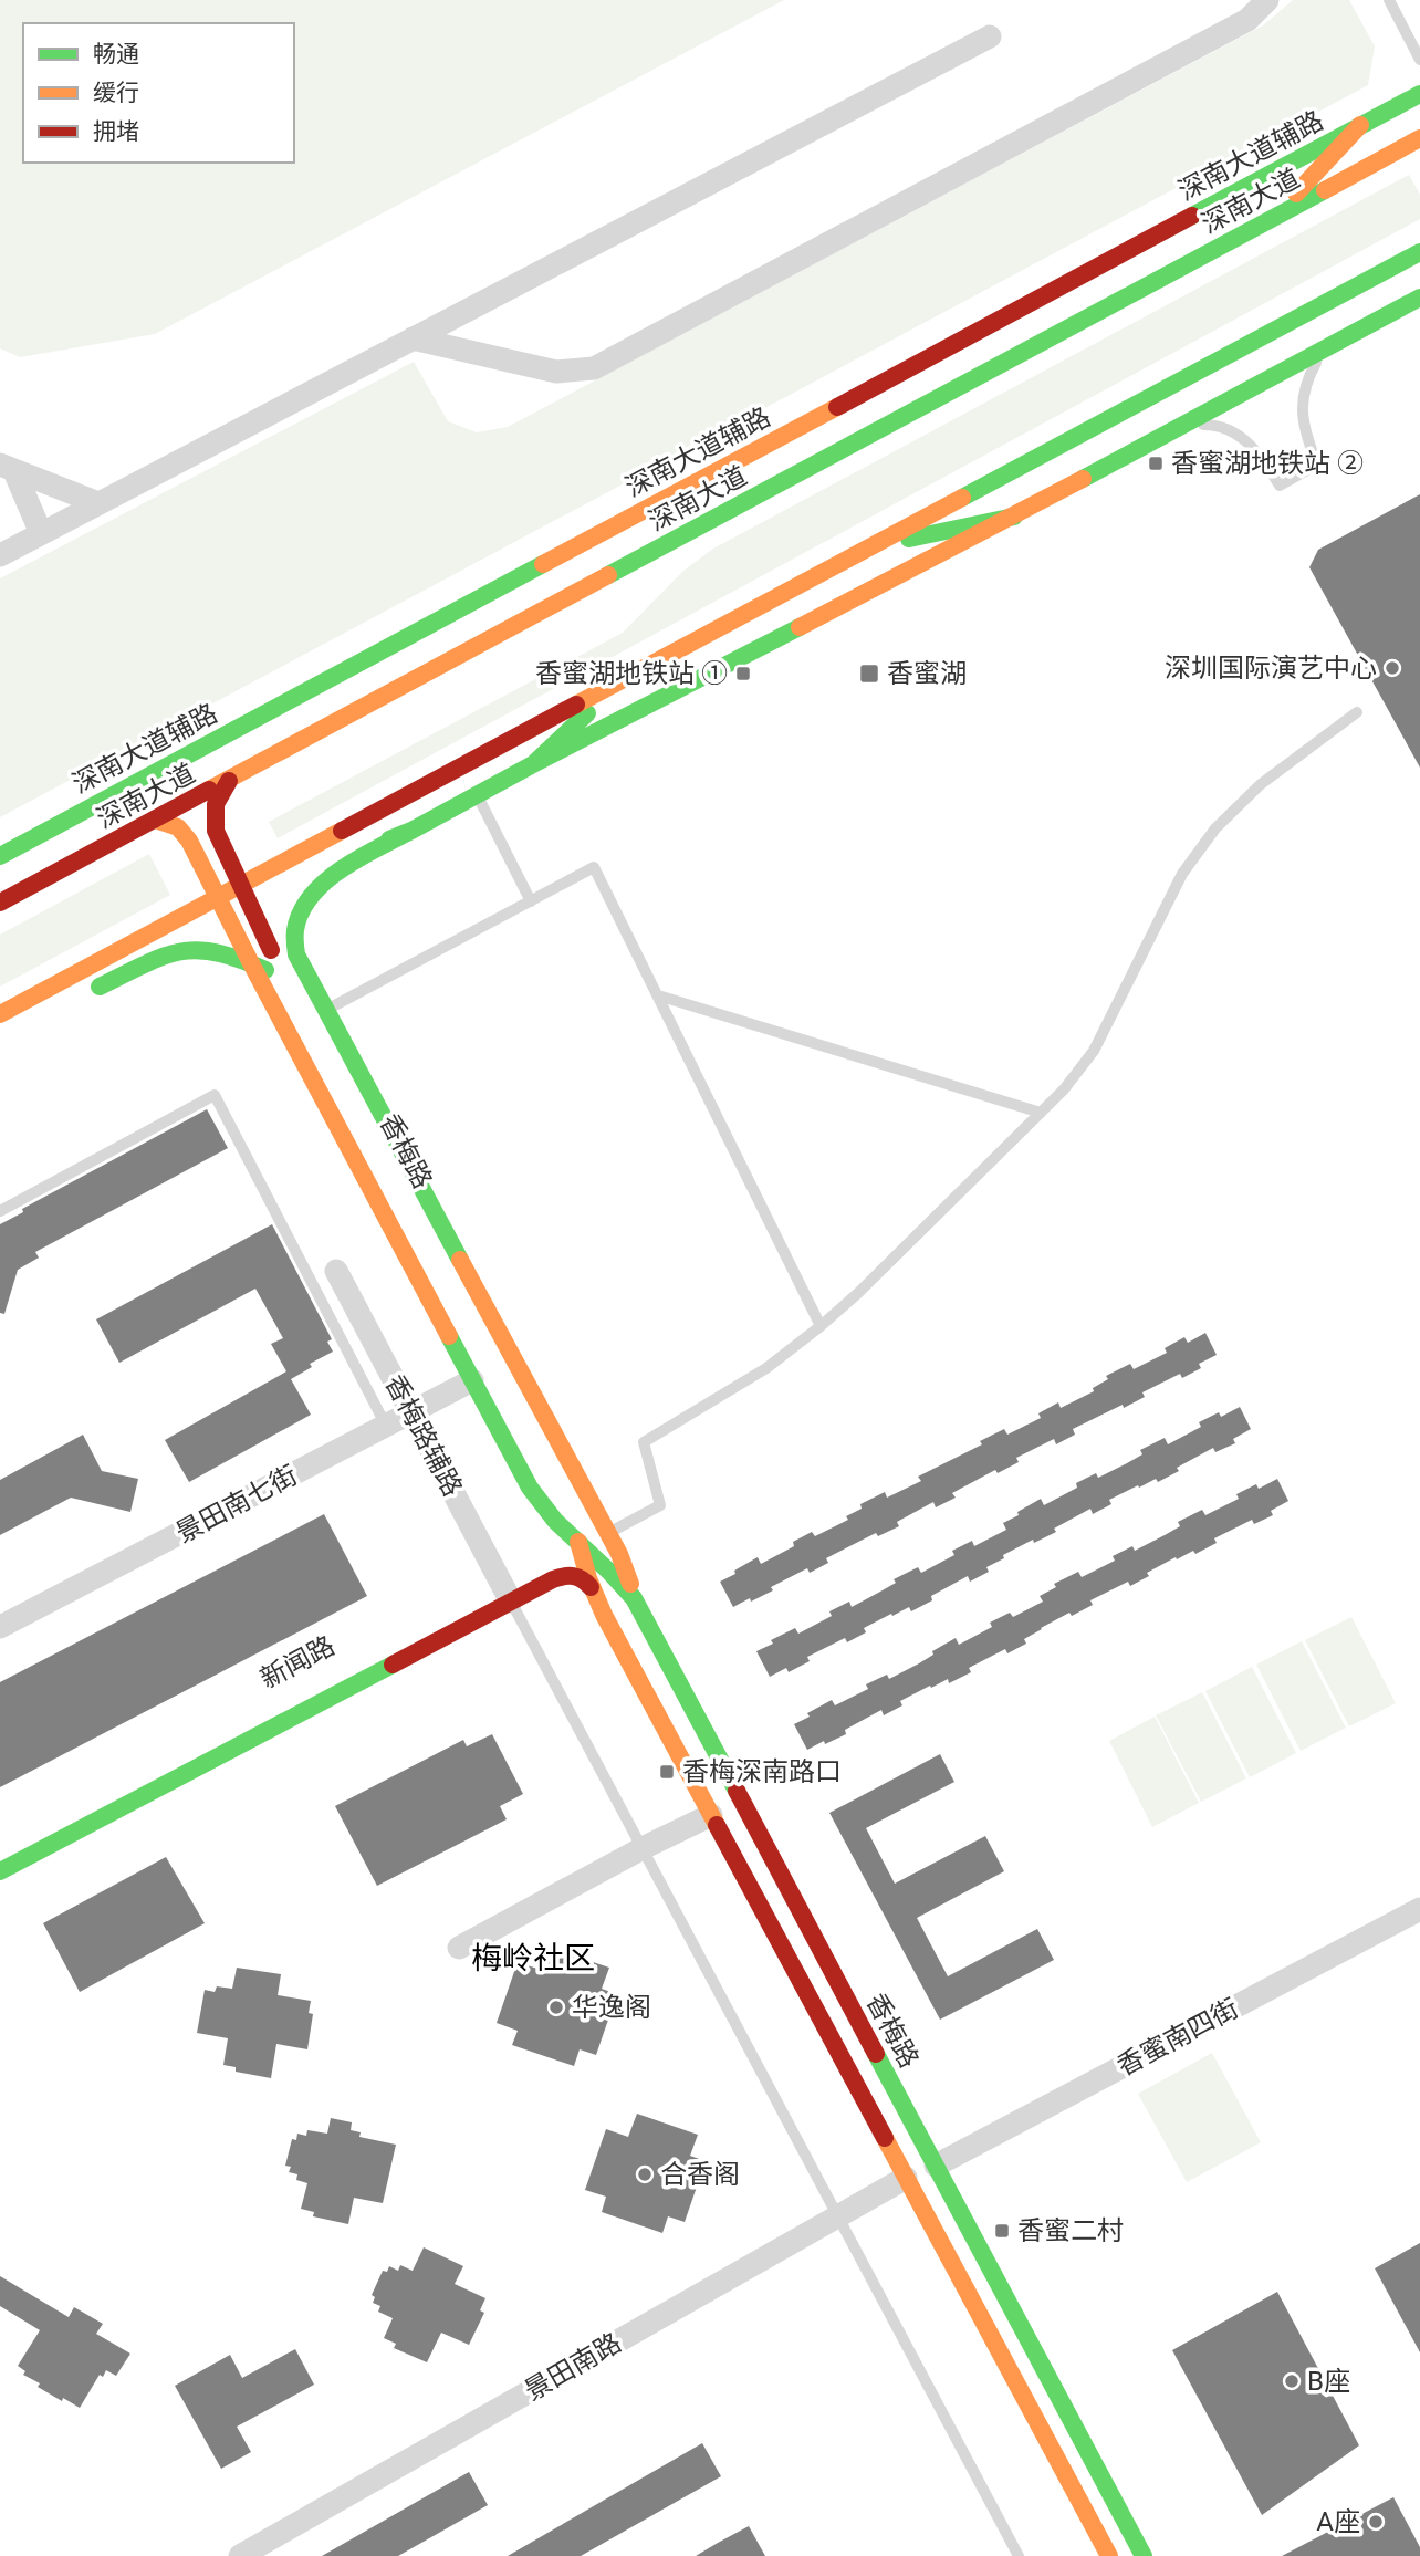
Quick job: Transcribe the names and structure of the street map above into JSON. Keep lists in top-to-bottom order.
{
  "streets": {
    "main road": [
      "深南大道辅路",
      "深南大道",
      "香梅路",
      "新闻路"
    ],
    "street": [
      "香梅路辅路",
      "景田南七街",
      "香蜜南四街",
      "景田南路"
    ]
  },
  "crossings": [
    ["深南大道", "香梅路"],
    ["香梅路", "景田南七街"],
    ["香梅路", "新闻路"],
    ["香梅路", "香蜜南四街"],
    ["香梅路", "景田南路"],
    ["香梅路辅路", "景田南七街"],
    ["香梅路辅路", "新闻路"]
  ],
  "districts": ["梅岭社区"],
  "places": {
    "transit": [
      "香蜜湖地铁站 ②",
      "香蜜湖地铁站 ①",
      "香蜜湖",
      "香梅深南路口",
      "香蜜二村"
    ],
    "other": [
      "深圳国际演艺中心",
      "华逸阁",
      "合香阁",
      "B座",
      "A座"
    ]
  },
  "legend": ["畅通", "缓行", "拥堵"]
}
